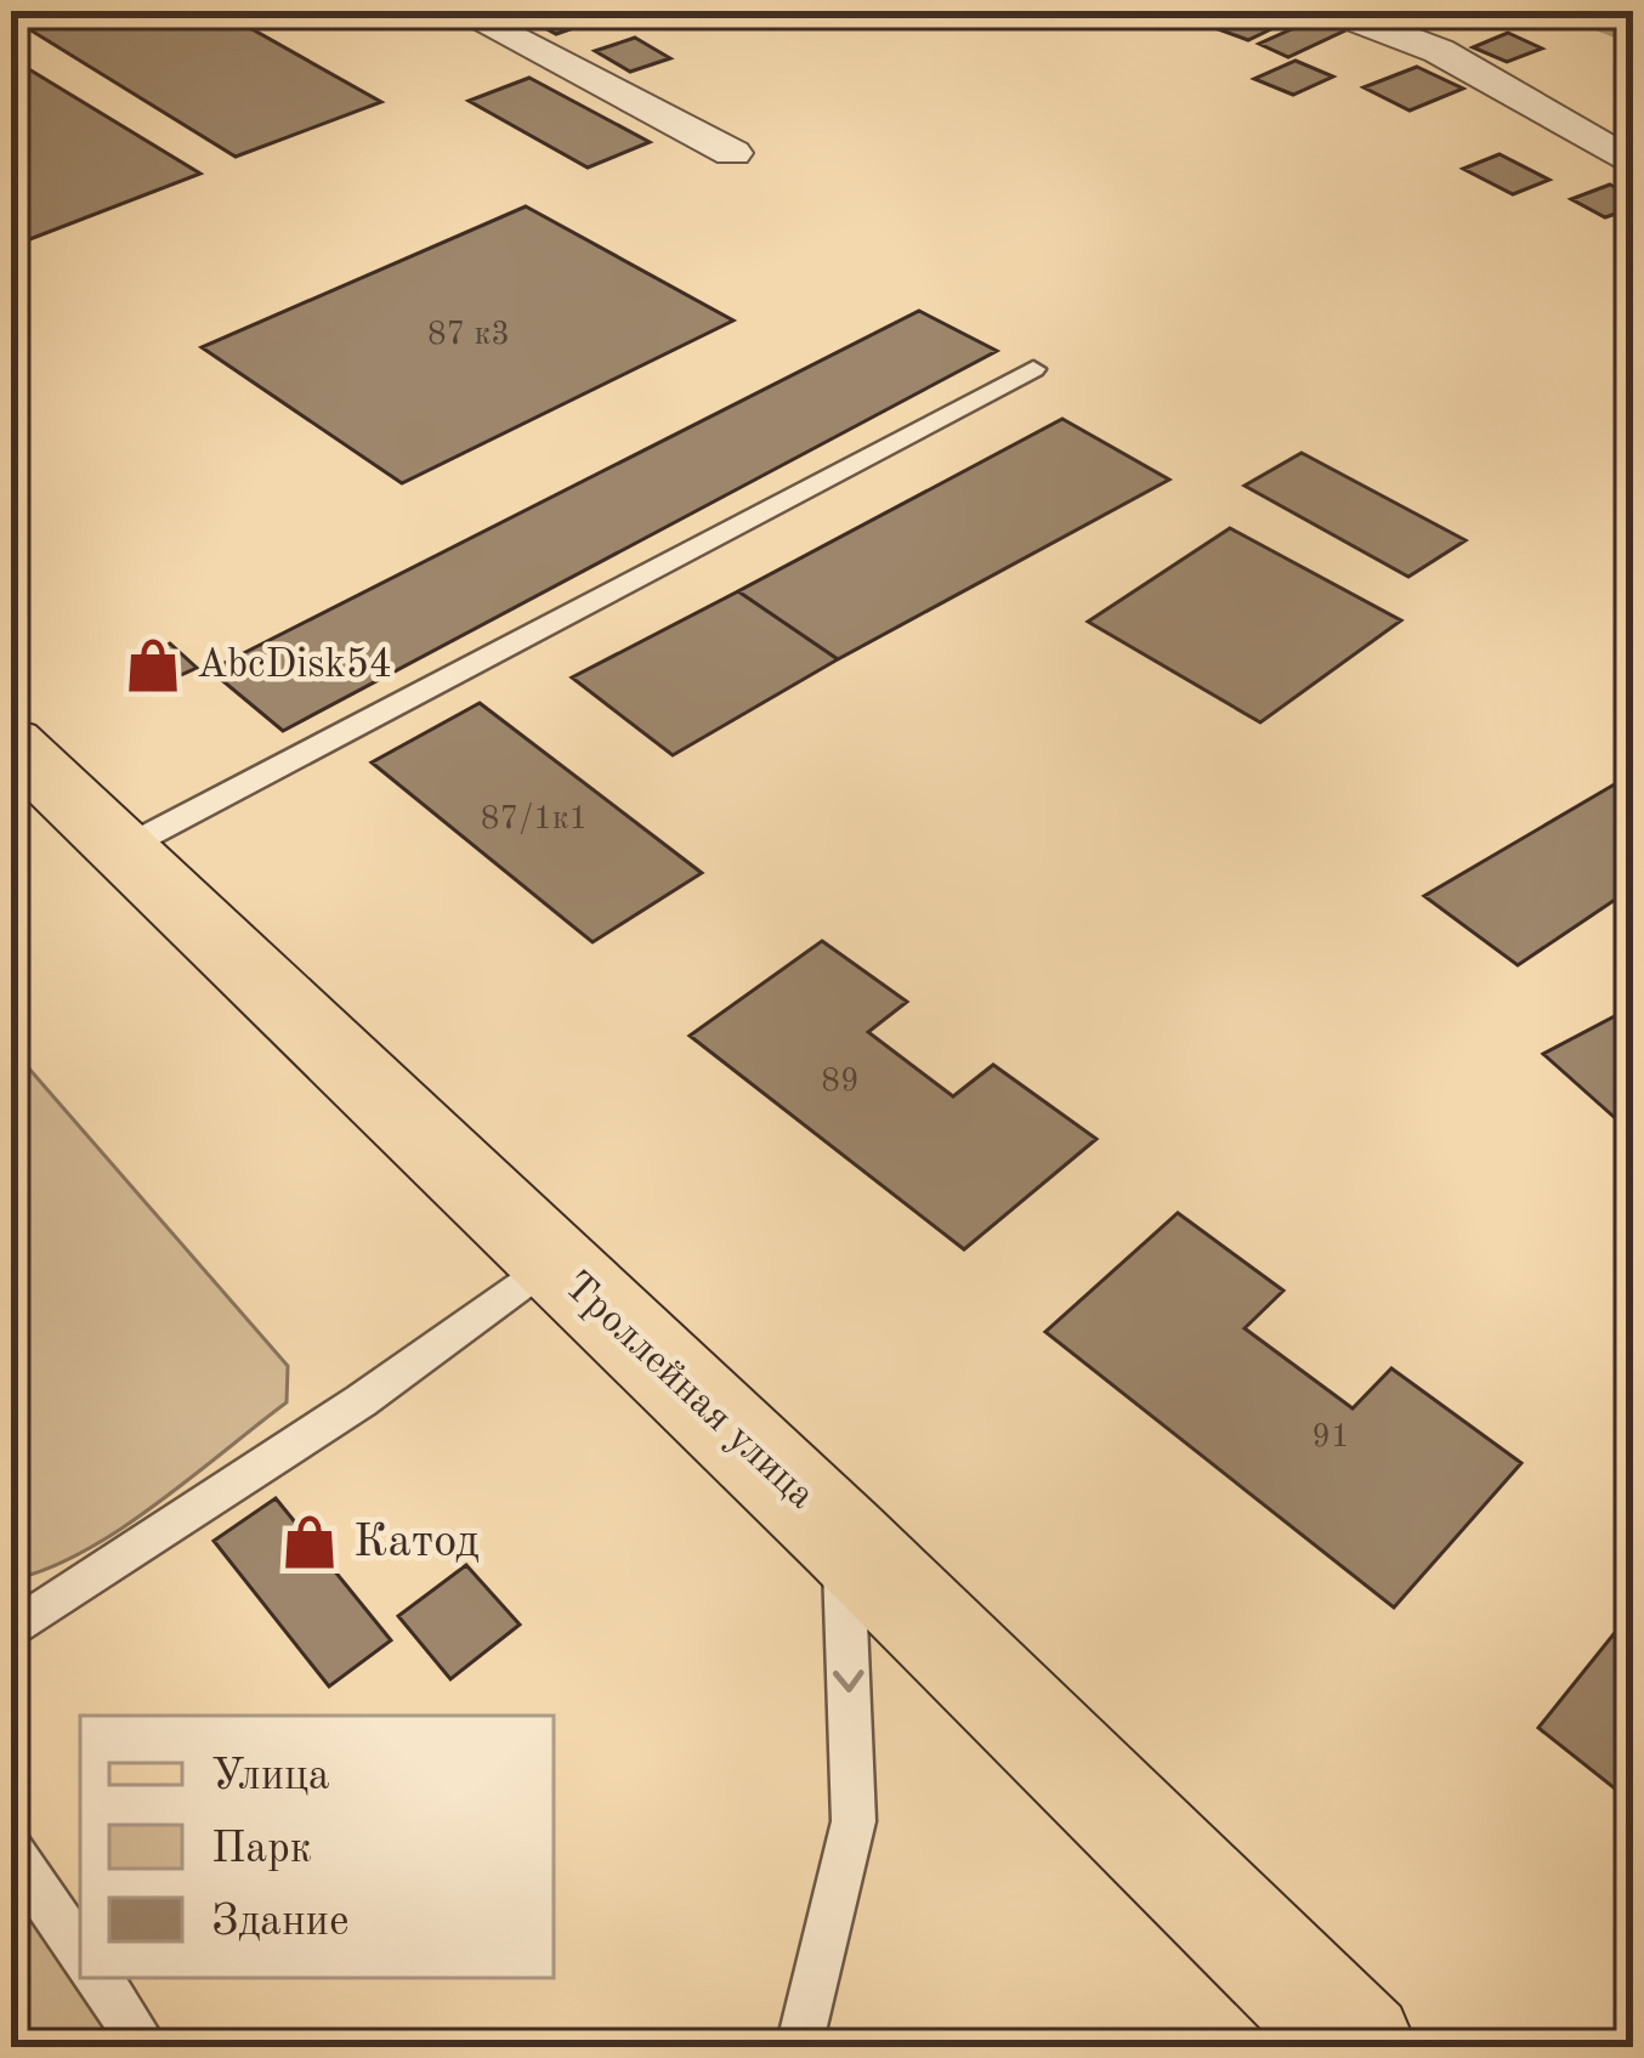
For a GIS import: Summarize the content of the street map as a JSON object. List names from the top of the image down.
{
  "streets": {
    "main road": ["Троллейная улица"]
  },
  "places": {
    "shop": ["AbcDisk54", "Катод"]
  },
  "house_numbers": [
    "87 к3",
    "87/1к1",
    "89",
    "91"
  ],
  "legend": ["Улица", "Парк", "Здание"]
}
